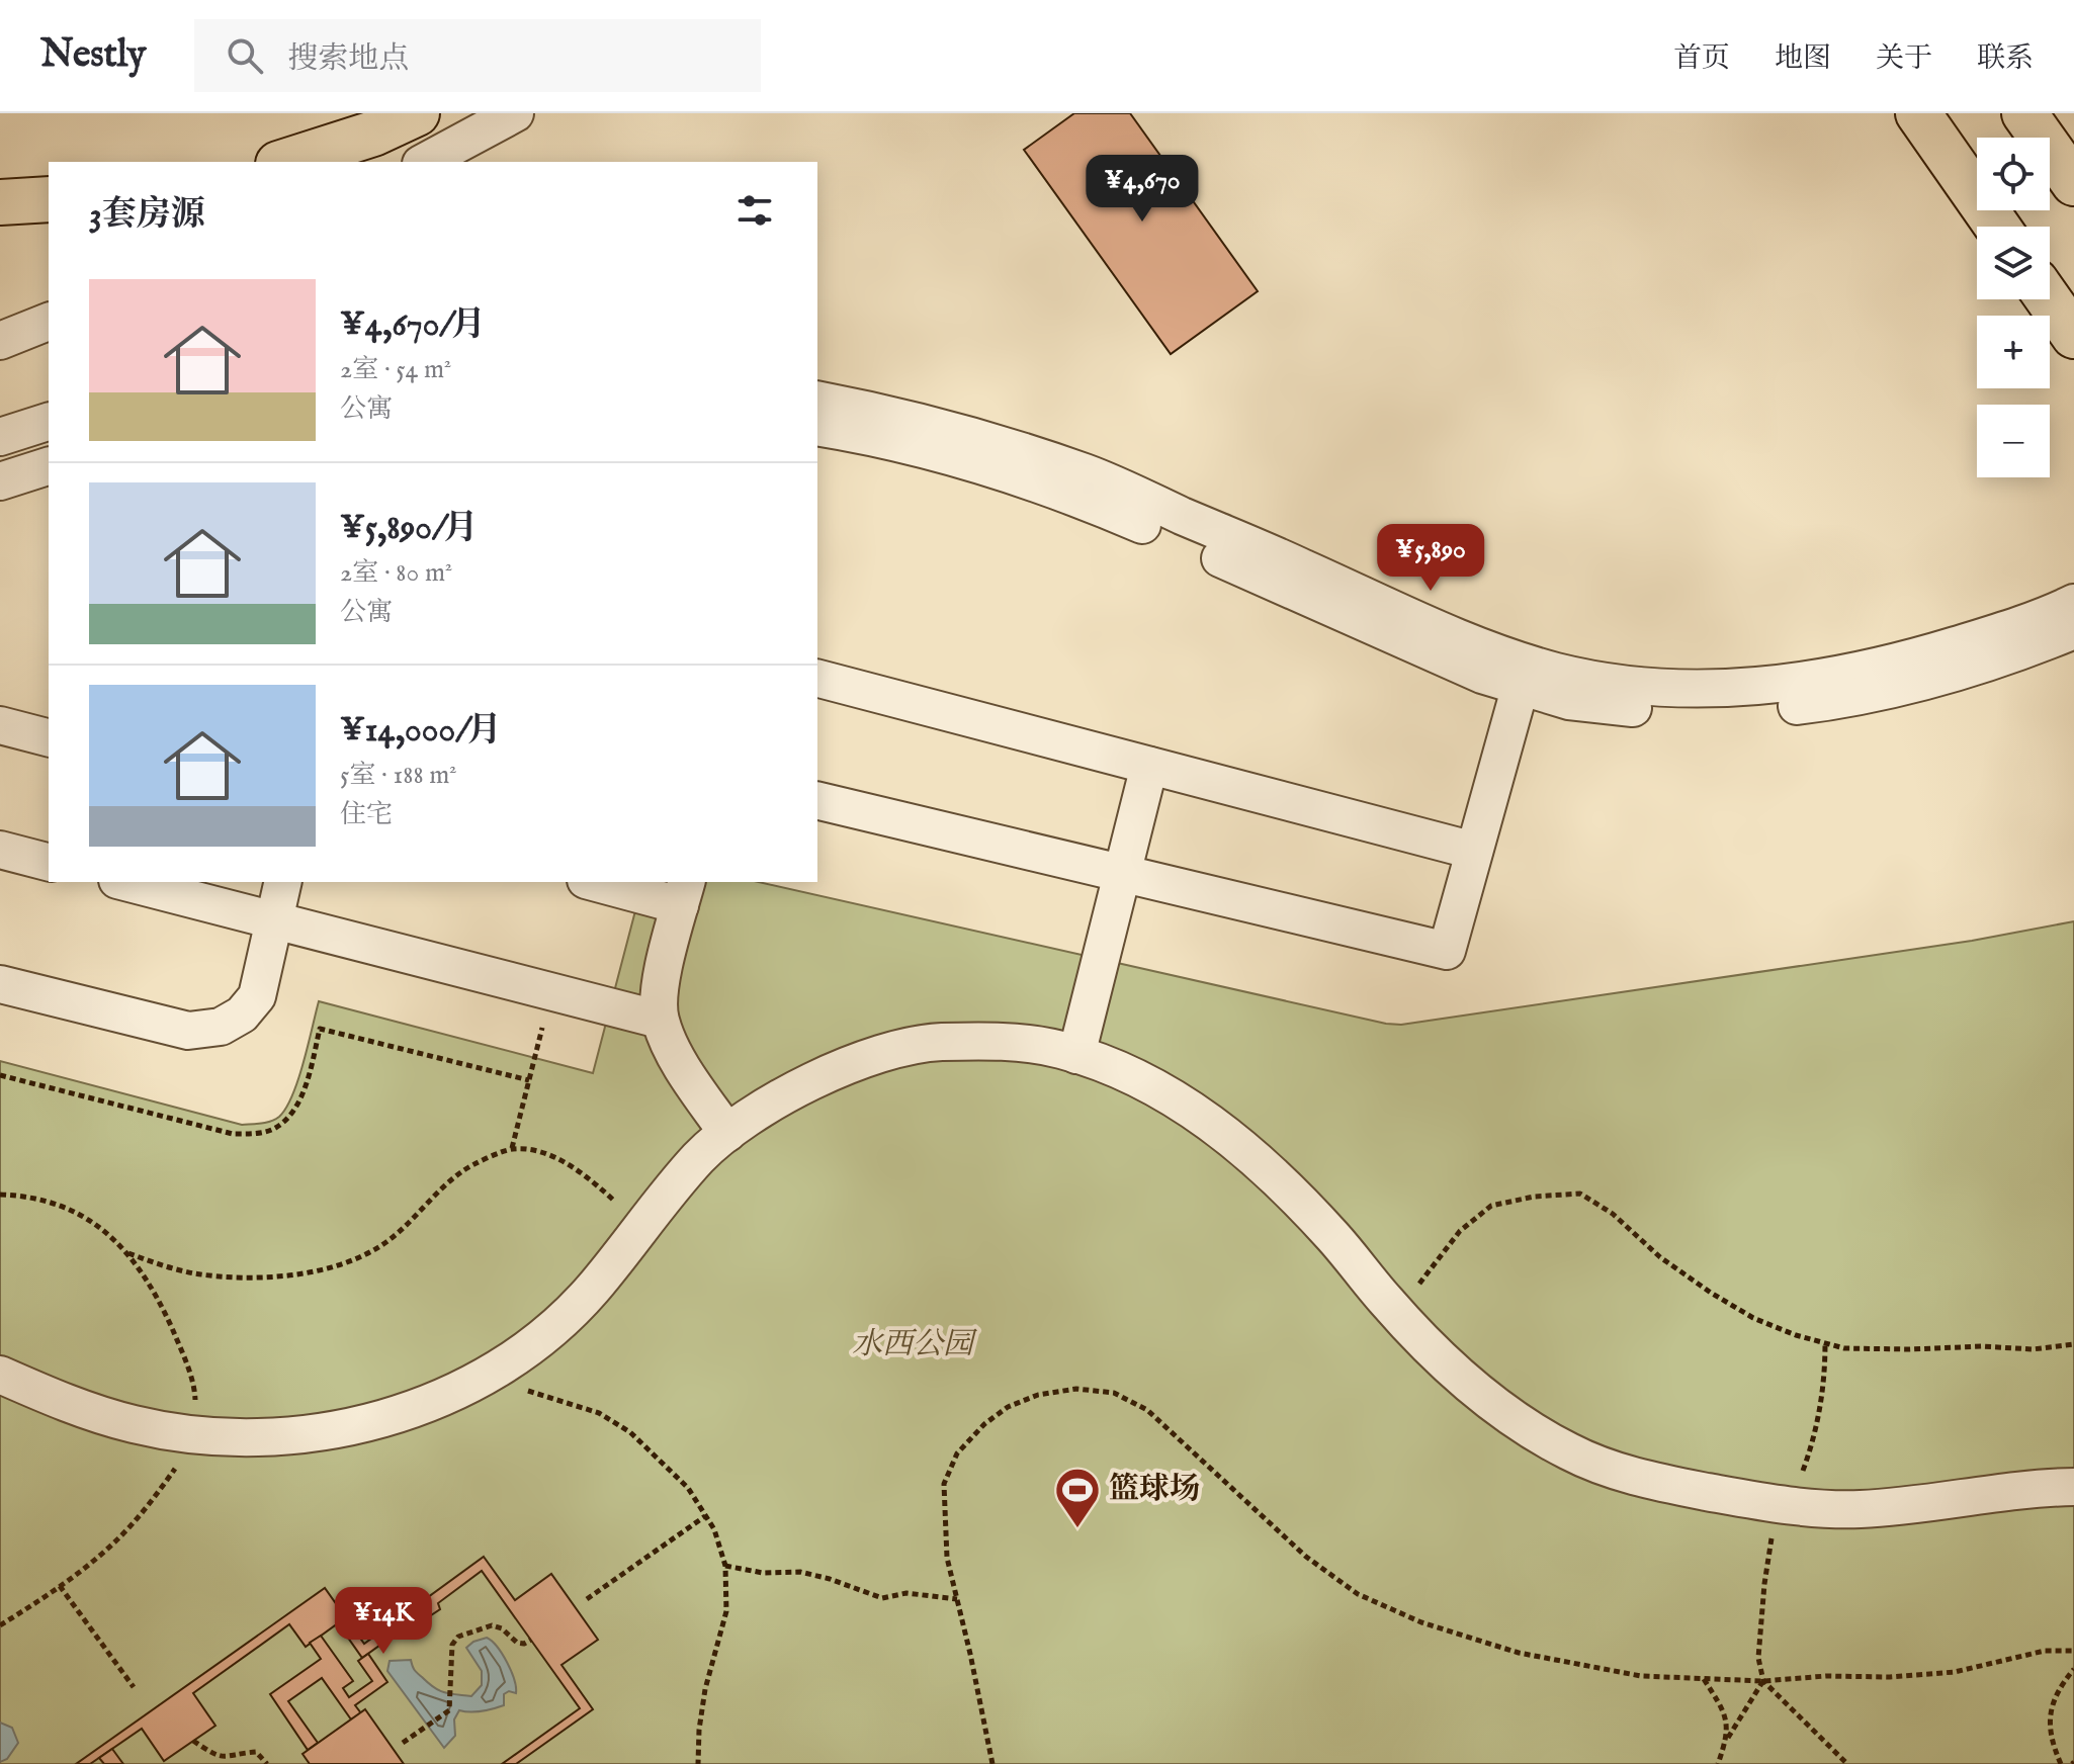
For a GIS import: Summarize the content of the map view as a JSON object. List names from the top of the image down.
{
  "parks": ["水西公园"],
  "places": {
    "sports": ["篮球场"]
  },
  "page": {
    "header": "Nestly",
    "search": "搜索地点",
    "nav": [
      "首页",
      "地图",
      "关于",
      "联系"
    ],
    "map_buttons": ["+", "−"],
    "price": ["¥4,670", "¥5,890", "¥14K"],
    "heading": "3套房源",
    "list": [
      {
        "name": "¥4,670/月",
        "note": "2室 · 54 m² · 公寓"
      },
      {
        "name": "¥5,890/月",
        "note": "2室 · 80 m² · 公寓"
      },
      {
        "name": "¥14,000/月",
        "note": "5室 · 188 m² · 住宅"
      }
    ]
  }
}
